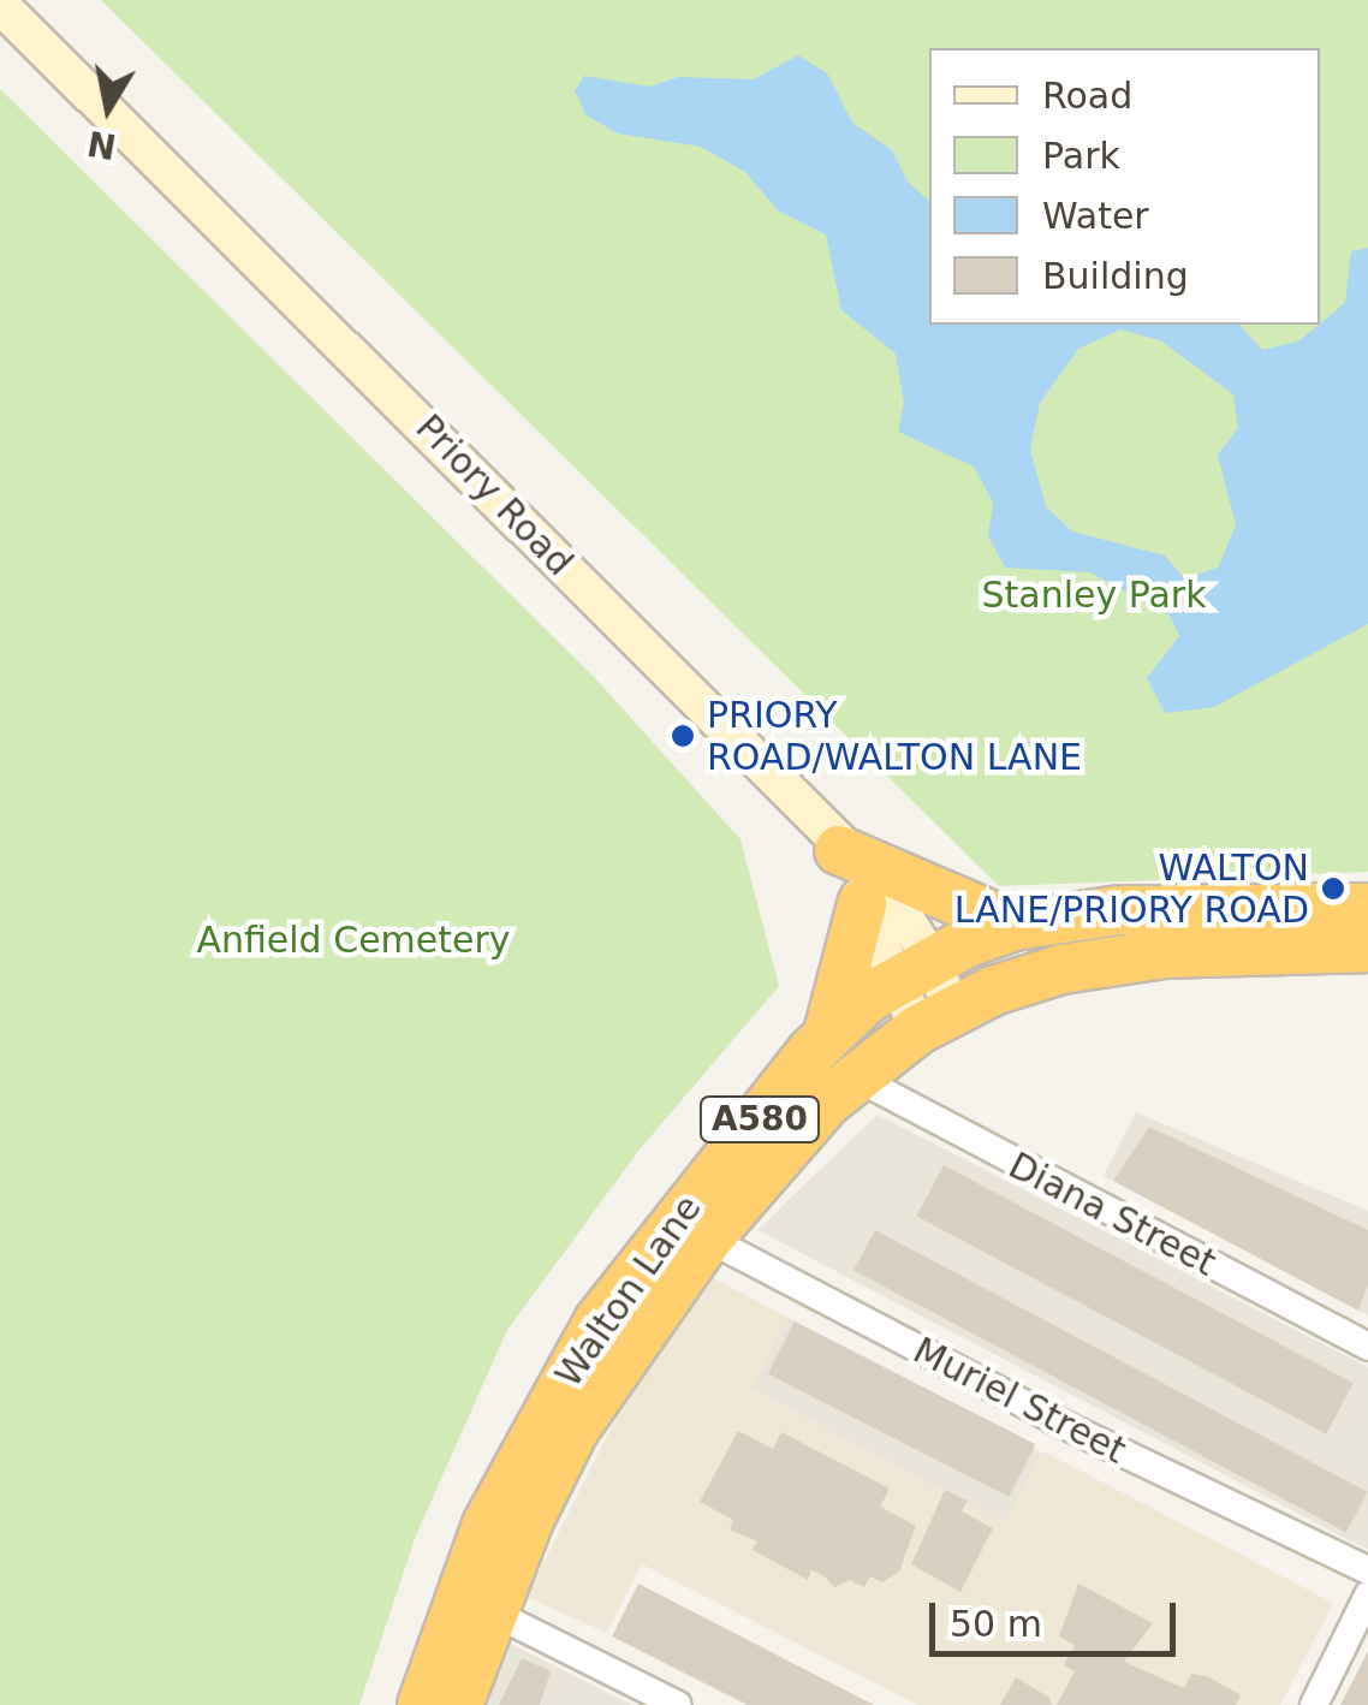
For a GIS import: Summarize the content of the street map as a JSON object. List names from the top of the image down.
{
  "streets": {
    "highway": ["A580", "Walton Lane"],
    "street": ["Priory Road", "Diana Street", "Muriel Street"]
  },
  "crossings": [
    ["Priory Road", "Walton Lane"],
    ["Diana Street", "Walton Lane"],
    ["Walton Lane", "Muriel Street"]
  ],
  "parks": ["Stanley Park", "Anfield Cemetery"],
  "places": ["PRIORY ROAD/WALTON LANE", "WALTON LANE/PRIORY ROAD"],
  "legend": [
    "Road",
    "Park",
    "Water",
    "Building"
  ],
  "scale_bar": "50 m",
  "north": "bottom"
}
